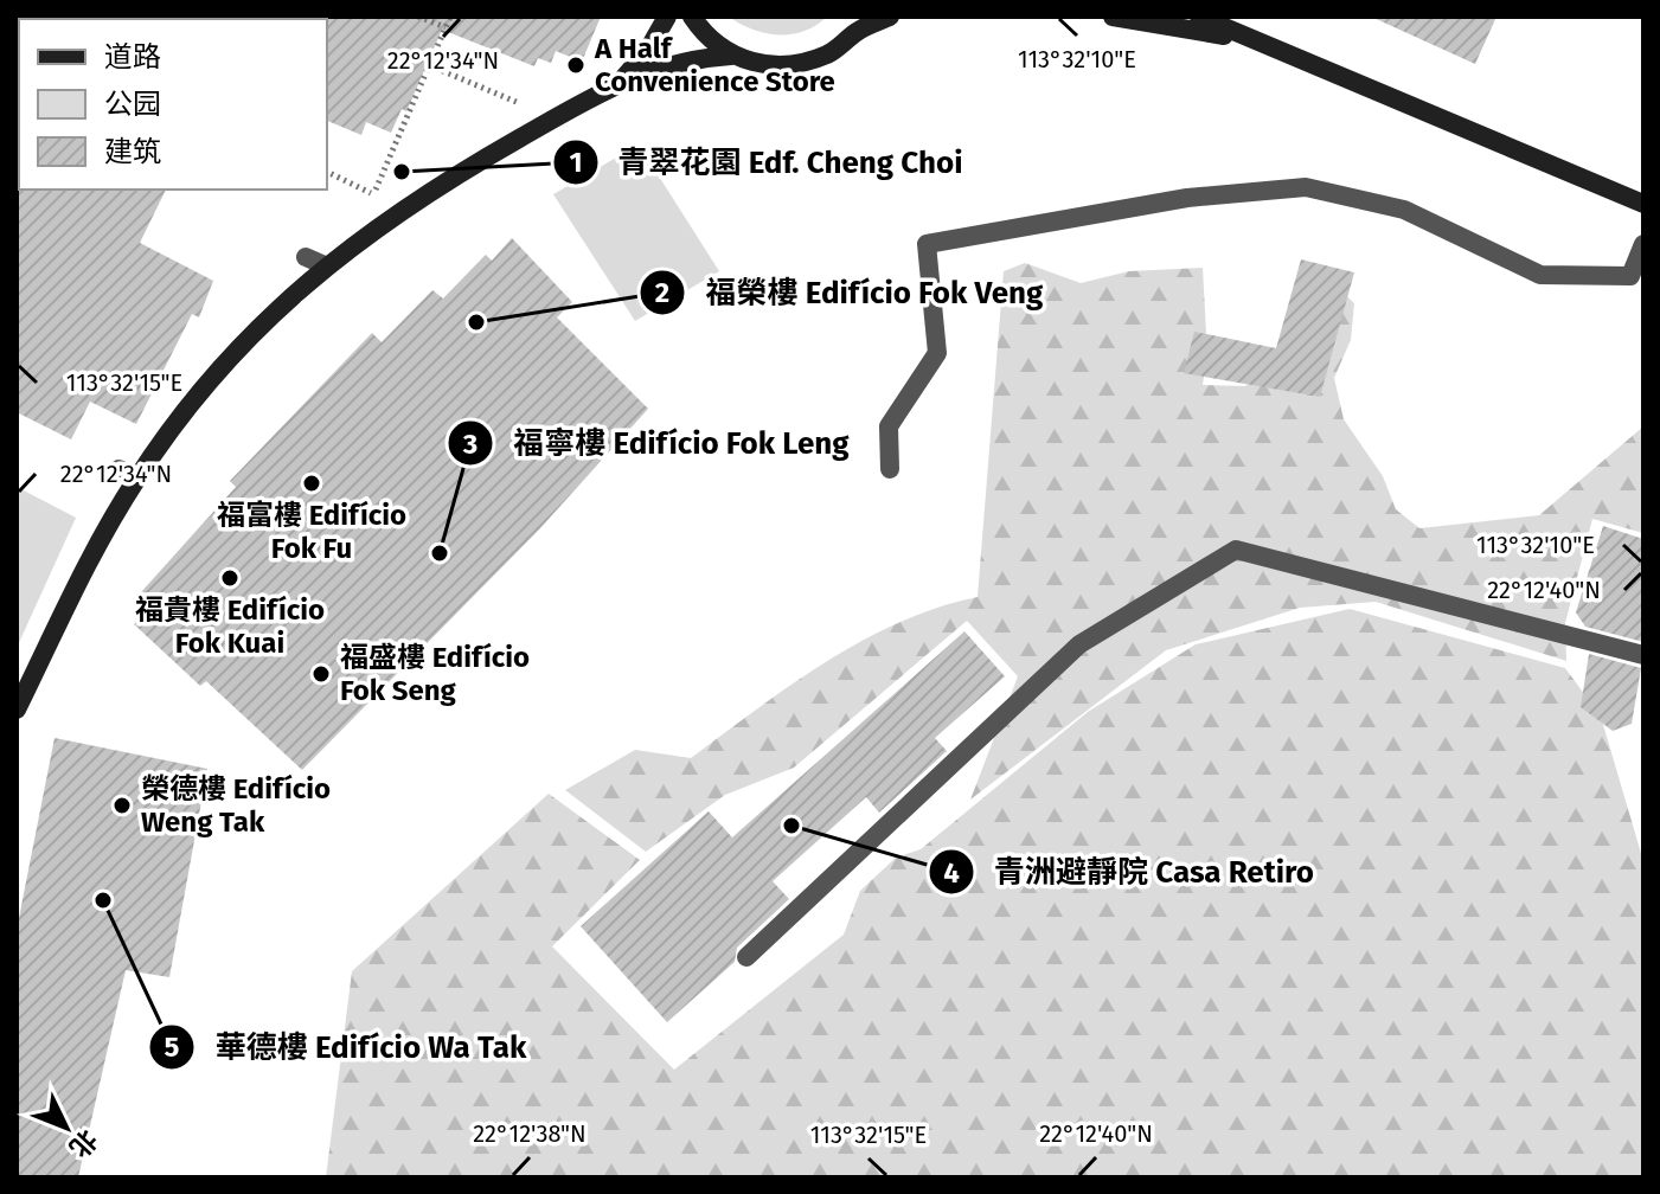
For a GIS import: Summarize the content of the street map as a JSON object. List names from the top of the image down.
{
  "places": [
    "A Half Convenience Store",
    "青翠花園 Edf. Cheng Choi",
    "福榮樓 Edifício Fok Veng",
    "福富樓 Edifício Fok Fu",
    "福寧樓 Edifício Fok Leng",
    "福貴樓 Edifício Fok Kuai",
    "福盛樓 Edifício Fok Seng",
    "榮德樓 Edifício Weng Tak",
    "青洲避靜院 Casa Retiro",
    "華德樓 Edifício Wa Tak"
  ],
  "legend": ["道路", "公园", "建筑"],
  "north": "bottom right",
  "coordinates": [
    "113°32'10\"E",
    "22°12'34\"N",
    "113°32'15\"E",
    "22°12'40\"N",
    "22°12'38\"N"
  ]
}
